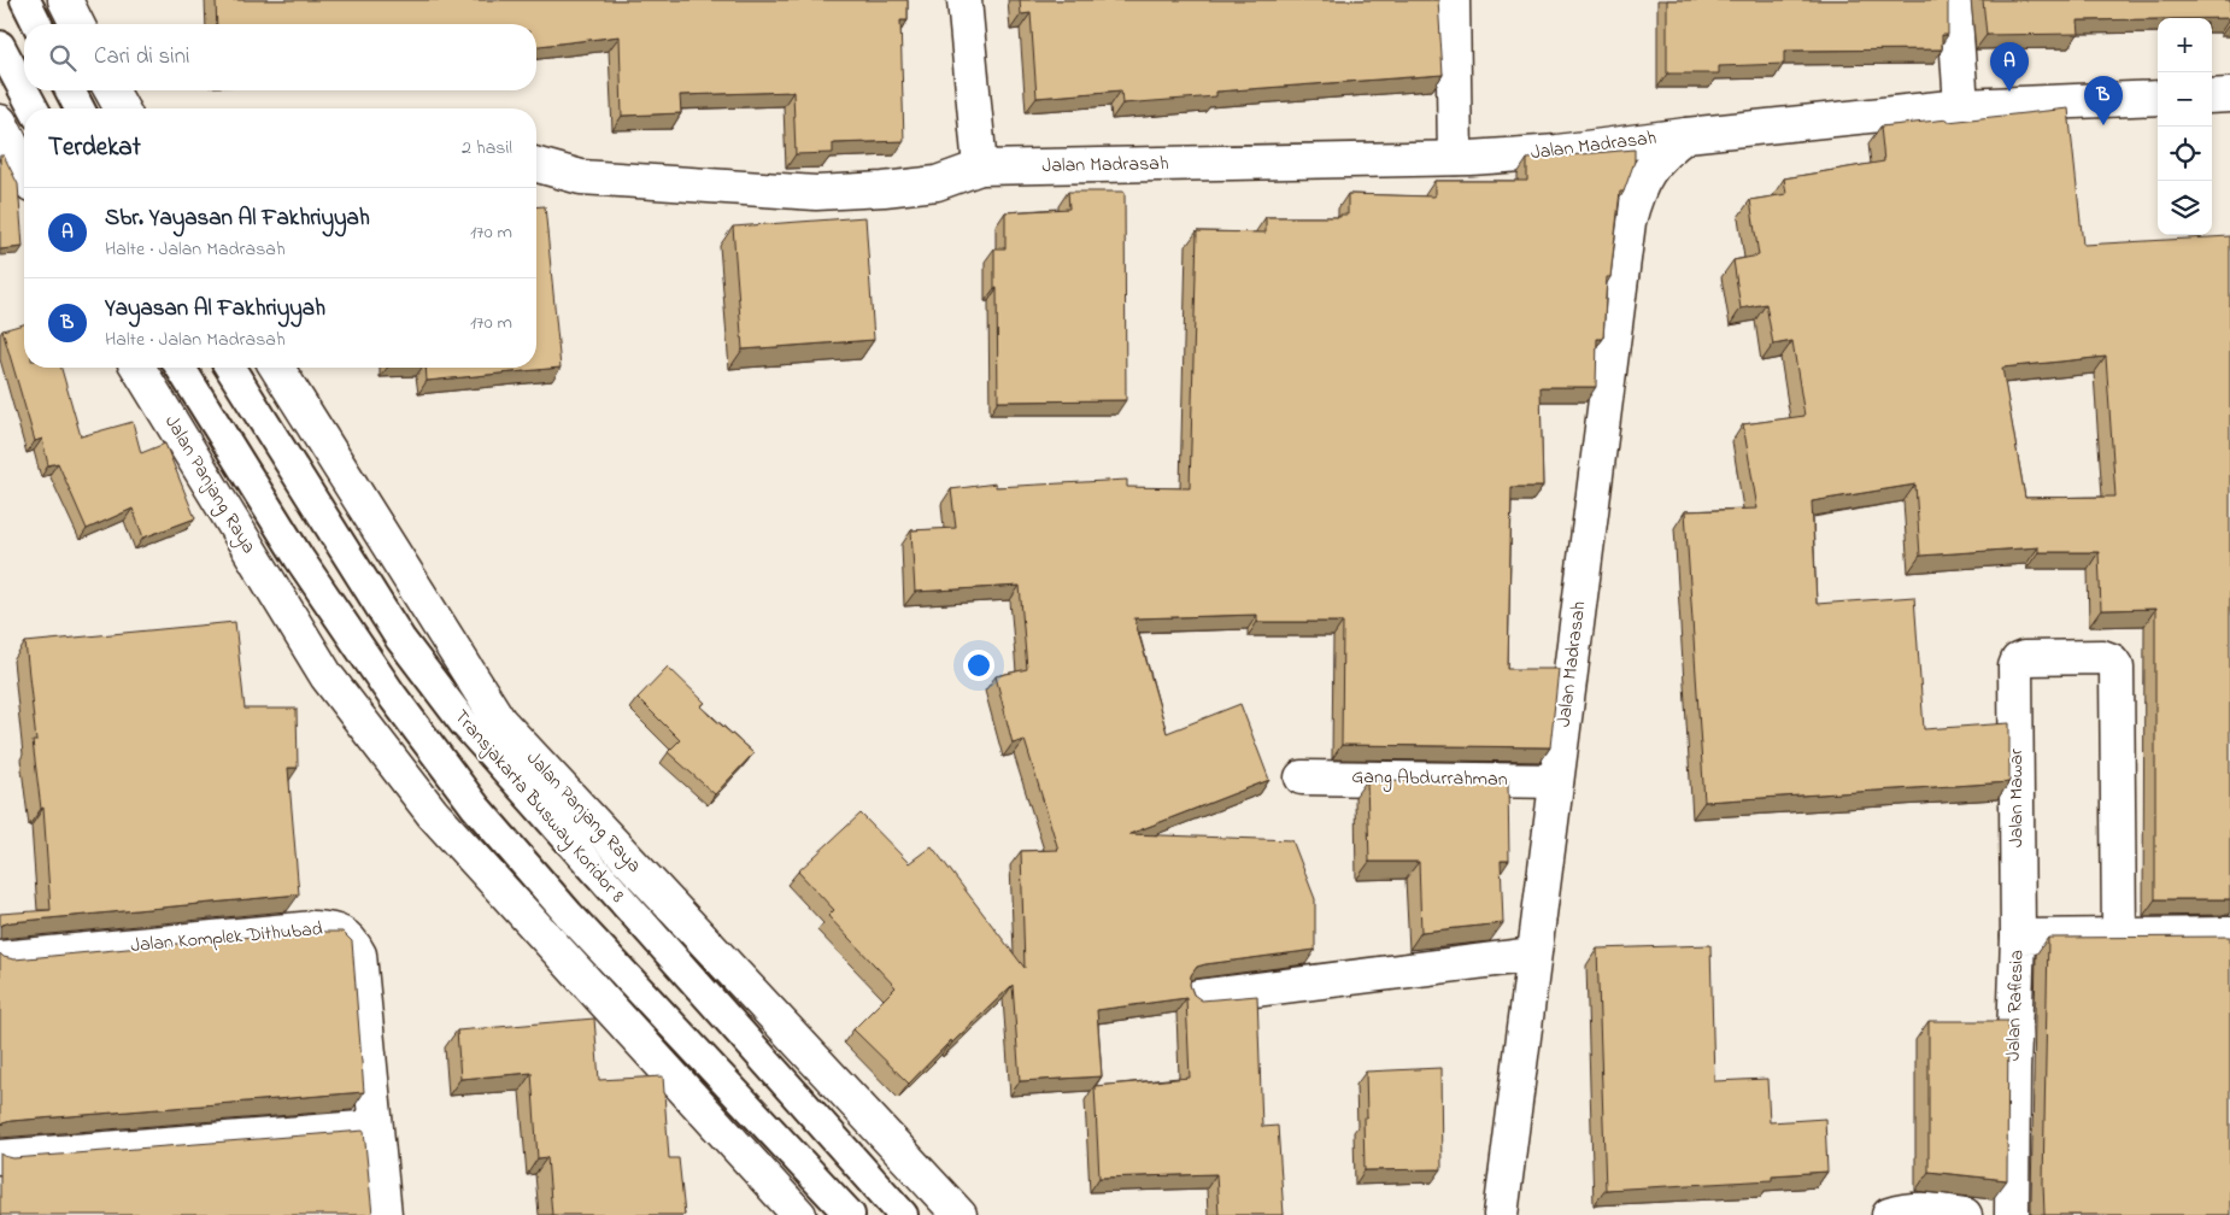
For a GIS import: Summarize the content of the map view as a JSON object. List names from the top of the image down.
{
  "streets": {
    "street": [
      "Jalan Madrasah",
      "Jalan Panjang Raya",
      "Gang Abdurrahman",
      "Jalan Mawar",
      "Jalan Komplek Dithubad",
      "Jalan Raflesia"
    ],
    "lane": ["Transjakarta Busway Koridor 8"]
  },
  "crossings": [
    ["Jalan Madrasah", "Gang Abdurrahman"],
    ["Jalan Mawar", "Jalan Raflesia"]
  ],
  "page": {
    "map_buttons": ["+", "−"],
    "search": "Cari di sini",
    "pins": ["A", "B"],
    "heading": ["Terdekat", "2 hasil"],
    "list": [
      {
        "mark": "A",
        "name": "Sbr. Yayasan Al Fakhriyyah",
        "note": "Halte · Jalan Madrasah",
        "value": "170 m"
      },
      {
        "mark": "B",
        "name": "Yayasan Al Fakhriyyah",
        "note": "Halte · Jalan Madrasah",
        "value": "170 m"
      }
    ]
  }
}
